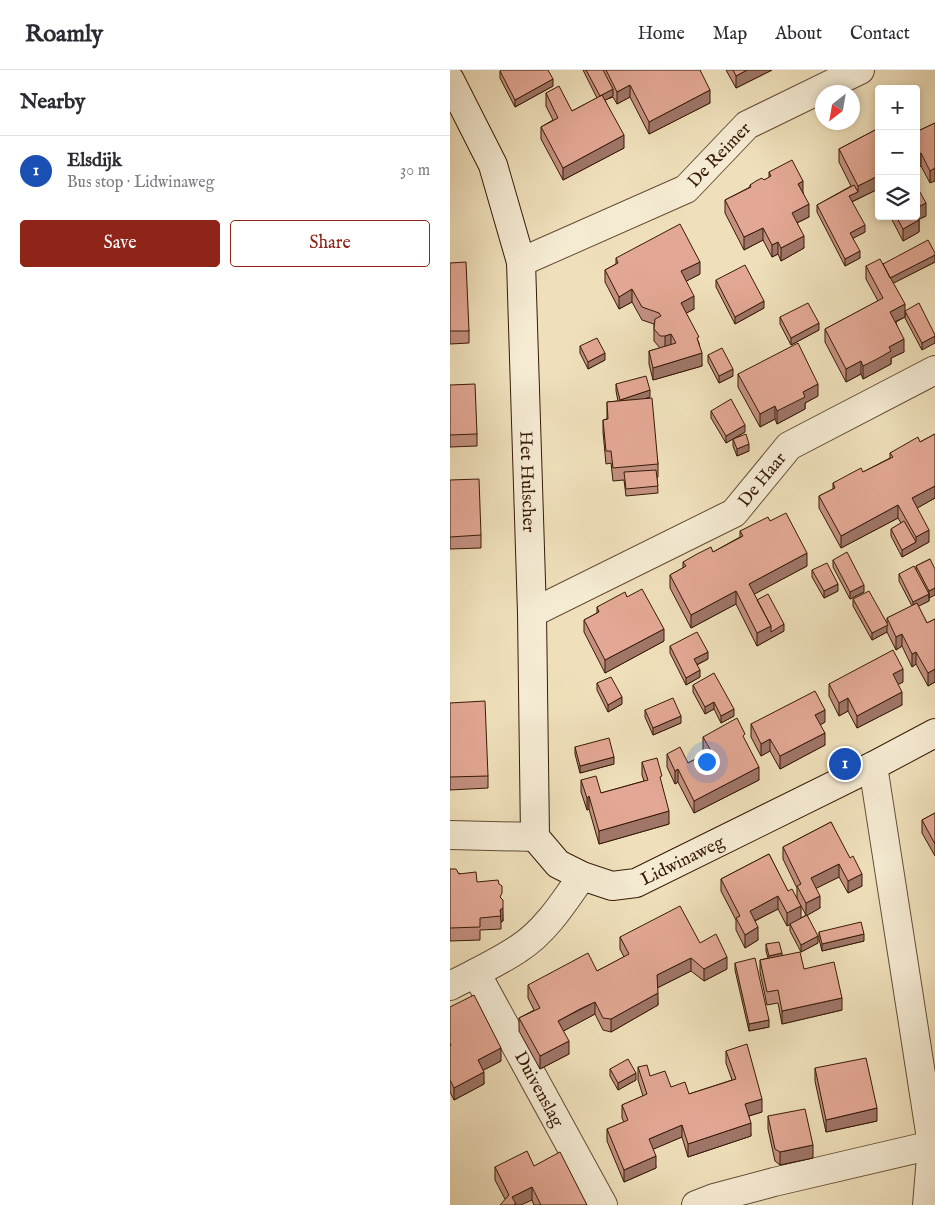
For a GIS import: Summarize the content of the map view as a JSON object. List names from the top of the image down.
{
  "streets": {
    "street": [
      "De Reimer",
      "De Haar",
      "Het Hulscher",
      "Lidwinaweg",
      "Duivenslag"
    ]
  },
  "crossings": [
    ["De Reimer", "Het Hulscher"],
    ["De Haar", "Het Hulscher"]
  ],
  "north": "bottom left",
  "page": {
    "header": "Roamly",
    "nav": [
      "Home",
      "Map",
      "About",
      "Contact"
    ],
    "heading": "Nearby",
    "map_buttons": ["+", "−"],
    "list": [
      {
        "mark": "1",
        "name": "Elsdijk",
        "note": "Bus stop · Lidwinaweg",
        "value": "30 m"
      }
    ],
    "buttons": ["Save", "Share"],
    "pins": "1"
  }
}
